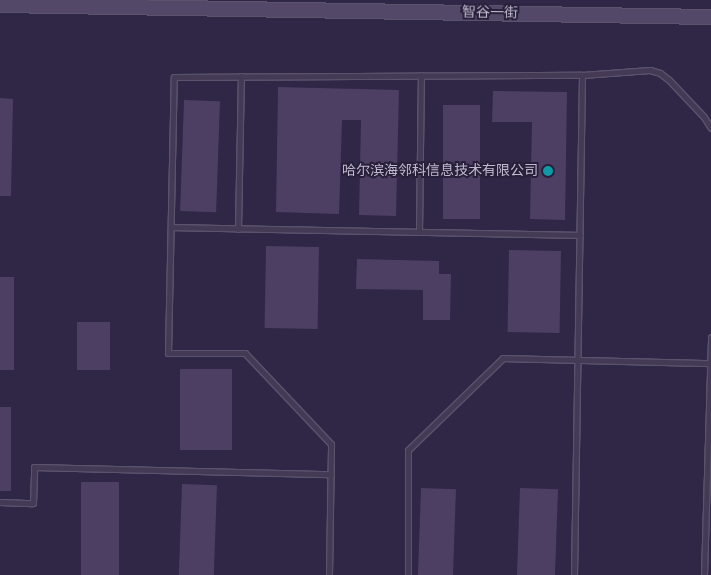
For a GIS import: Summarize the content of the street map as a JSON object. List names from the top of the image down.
{
  "streets": {
    "street": ["智谷一街"]
  },
  "places": ["哈尔滨海邻科信息技术有限公司"]
}
